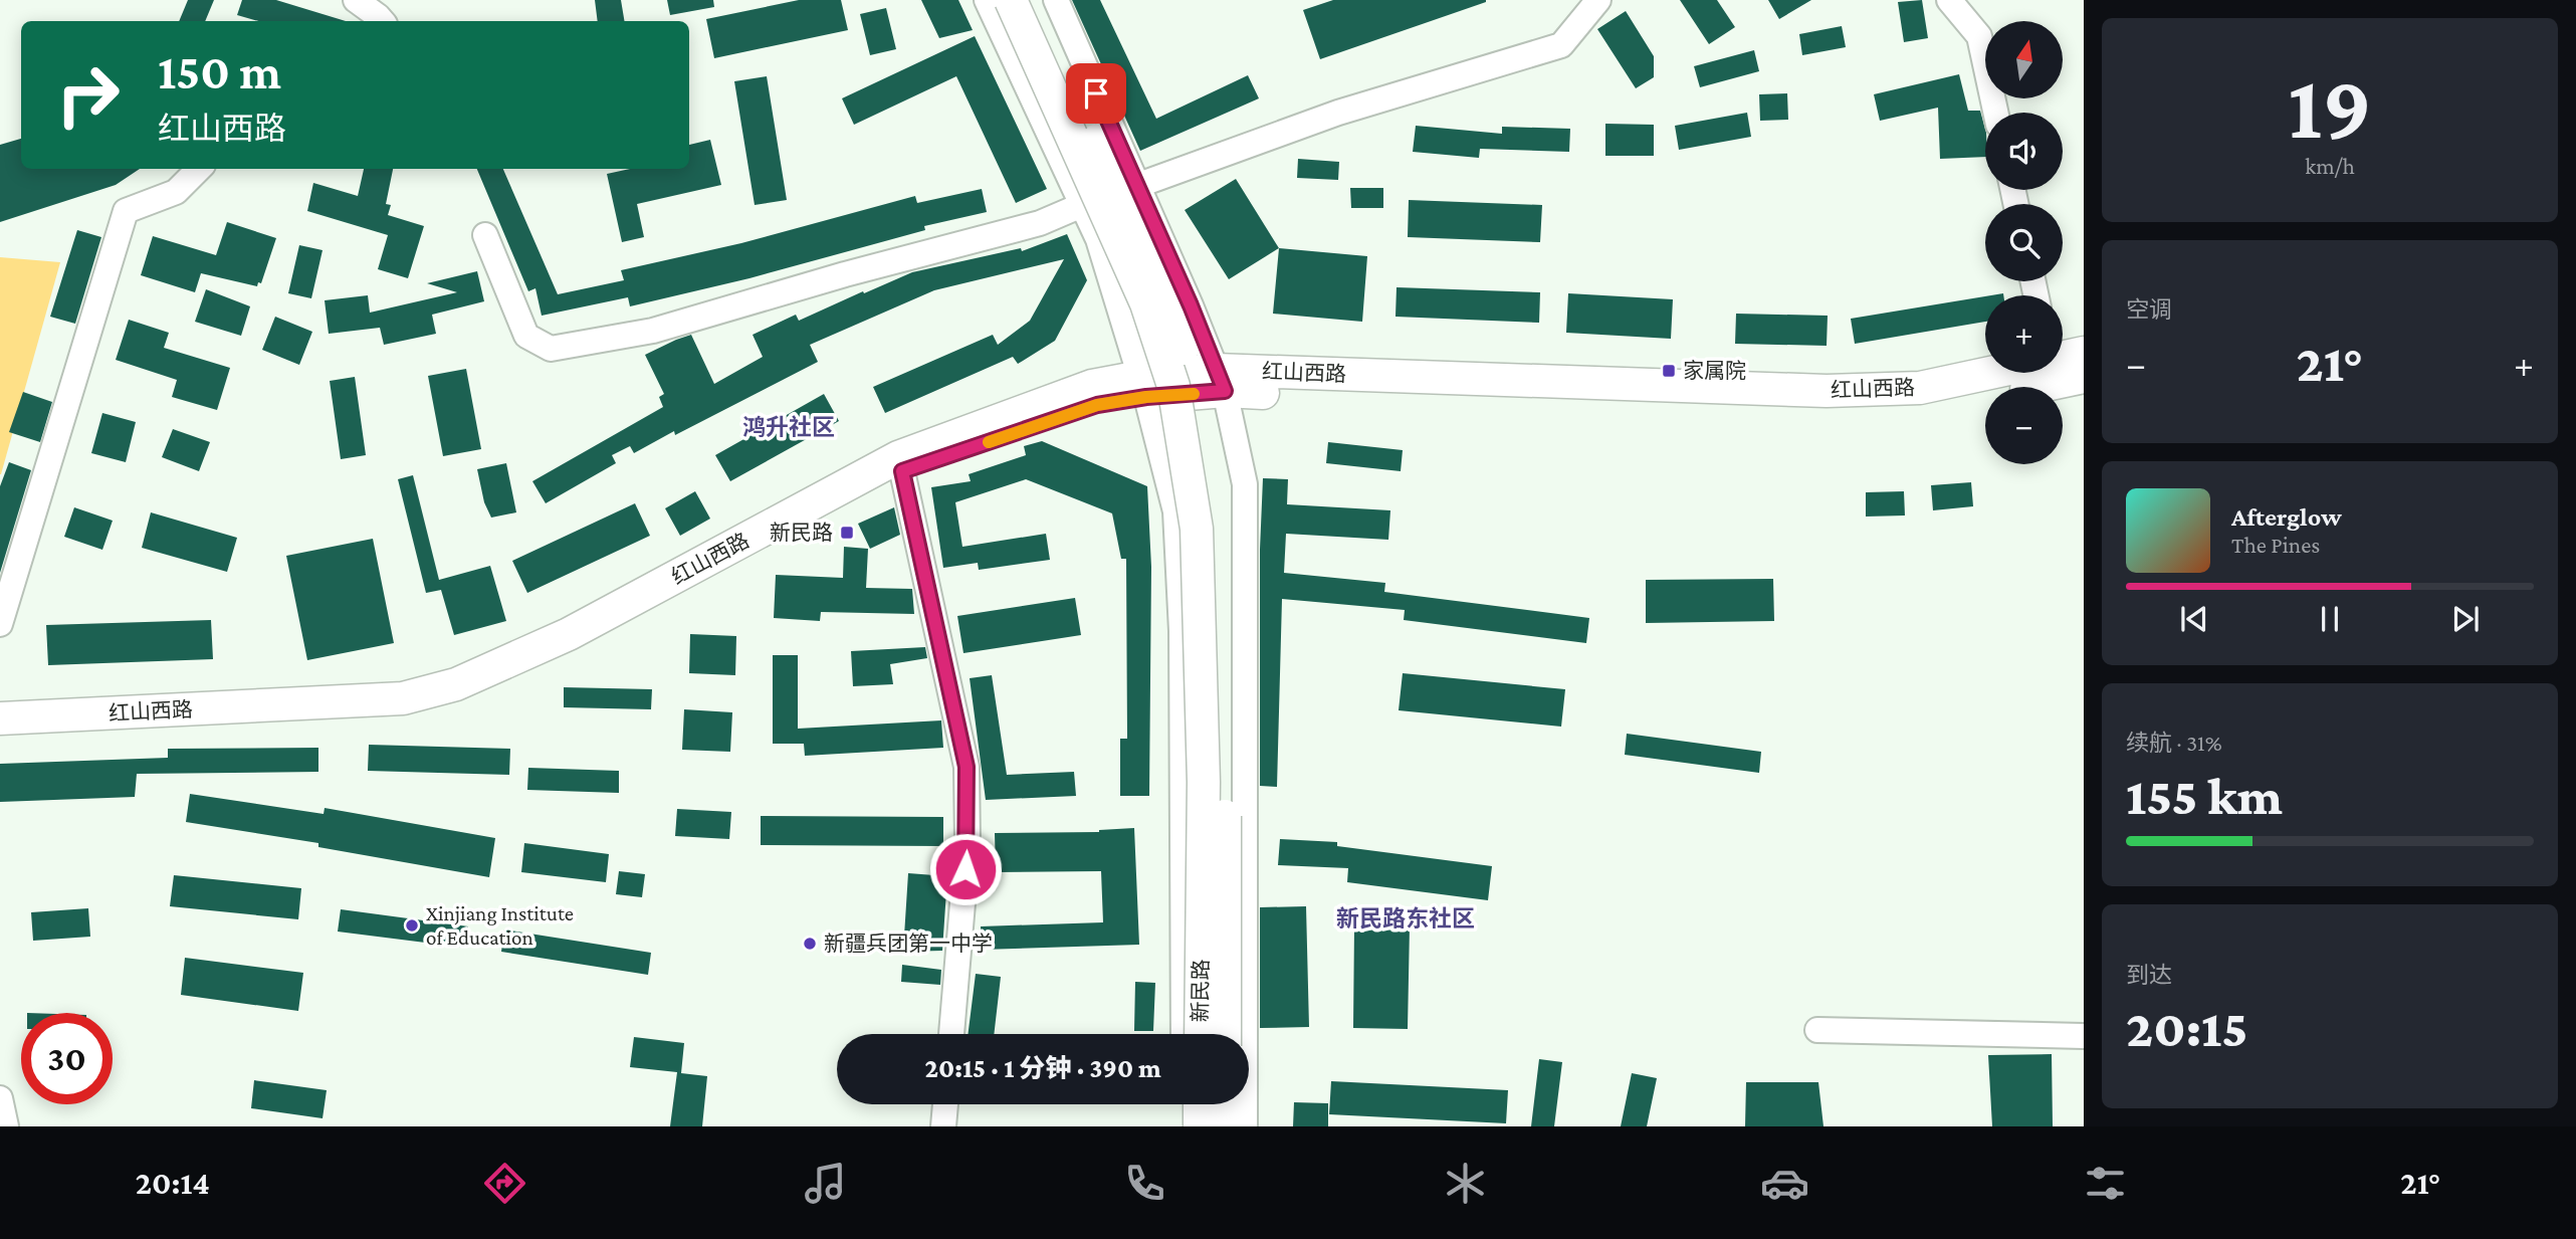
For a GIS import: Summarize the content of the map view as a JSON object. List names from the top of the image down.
{
  "streets": {
    "main road": ["红山西路", "新民路"]
  },
  "districts": ["鸿升社区", "新民路东社区"],
  "places": {
    "transit": ["家属院", "新民路"],
    "other": ["Xinjiang Institute of Education", "新疆兵团第一中学"]
  },
  "north": "top",
  "page": {
    "tile": [
      ["19", "km/h"],
      "空调",
      ["续航 · 31%", "155 km"],
      ["到达", "20:15"]
    ],
    "map_buttons": ["+", "−"],
    "turn": ["150 m", "红山西路"],
    "heat": ["−", "21°", "+"],
    "song": ["Afterglow", "The Pines"],
    "limit": "30",
    "trip": "20:15 · 1 分钟 · 390 m",
    "tabs": ["20:14", "21°"]
  }
}
